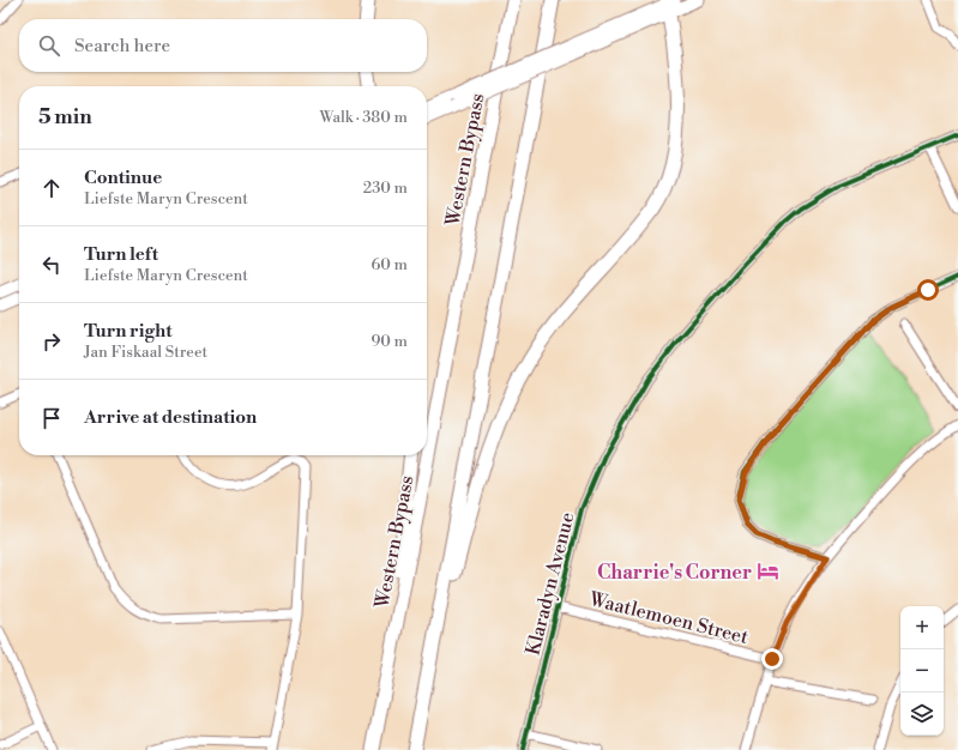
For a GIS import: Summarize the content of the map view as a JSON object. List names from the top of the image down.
{
  "streets": {
    "highway": ["Western Bypass"],
    "street": ["Klaradyn Avenue", "Waatlemoen Street"]
  },
  "crossings": [
    ["Klaradyn Avenue", "Waatlemoen Street"]
  ],
  "places": {
    "hotel": ["Charrie's Corner"]
  },
  "page": {
    "search": "Search here",
    "heading": ["5 min", "Walk · 380 m"],
    "list": [
      ["Continue", "Liefste Maryn Crescent", "230 m"],
      ["Turn left", "Liefste Maryn Crescent", "60 m"],
      ["Turn right", "Jan Fiskaal Street", "90 m"],
      "Arrive at destination"
    ],
    "map_buttons": ["+", "−"]
  }
}
